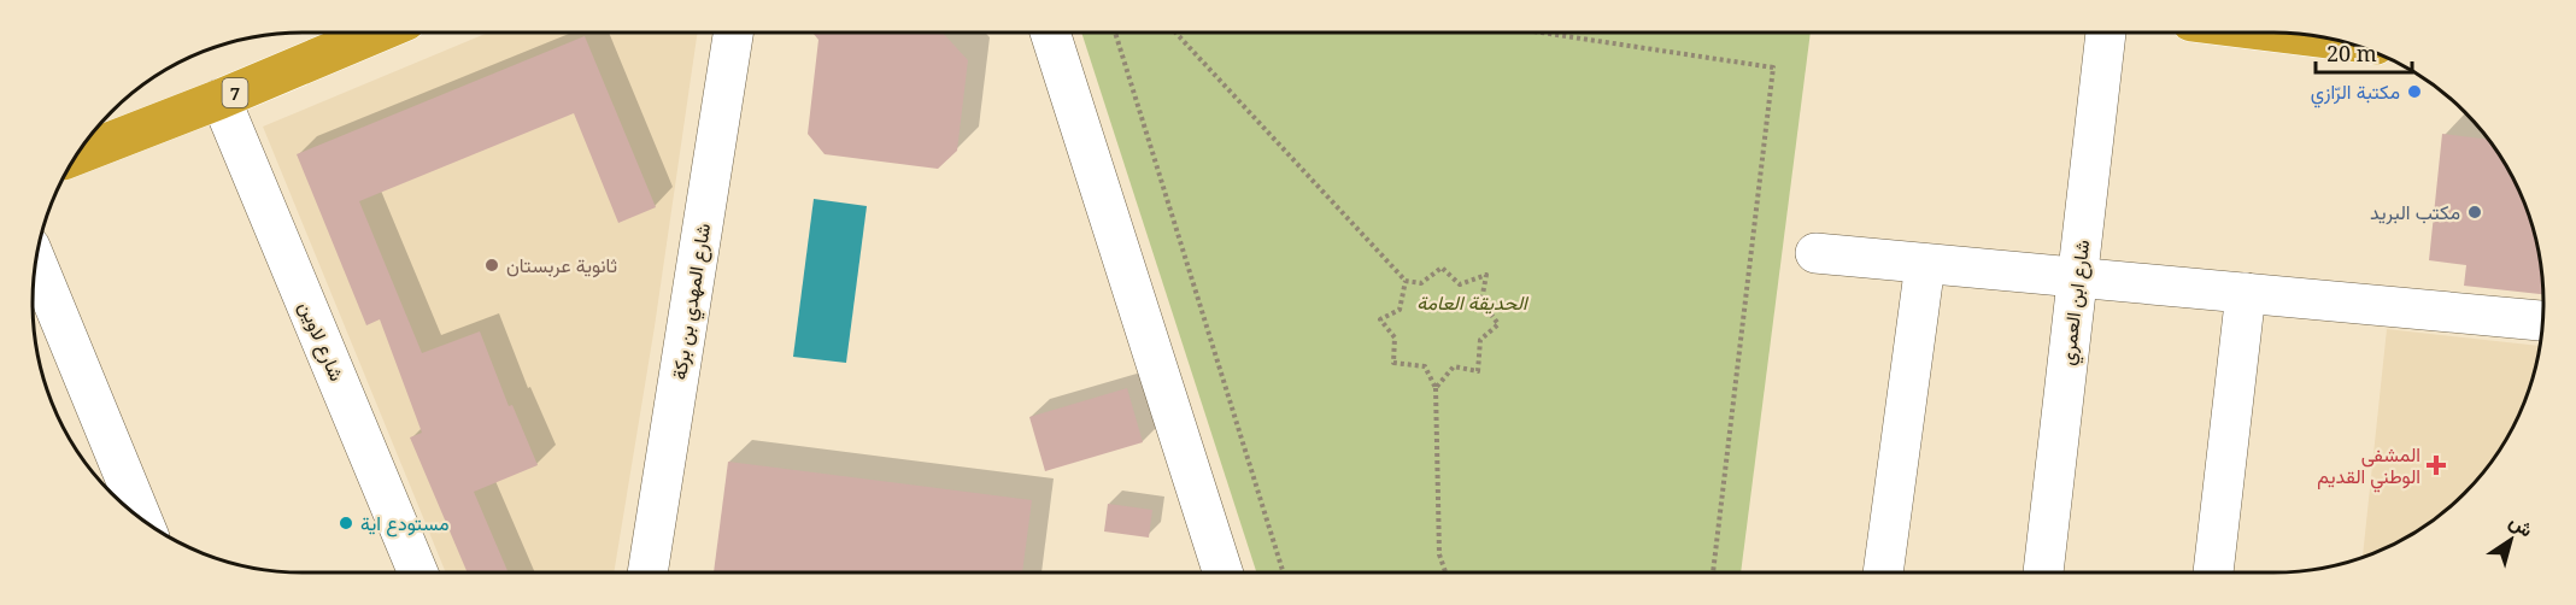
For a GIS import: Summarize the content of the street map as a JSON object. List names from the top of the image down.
{
  "streets": {
    "highway": ["7"],
    "street": ["شارع المهدي بن بركة", "شارع ابن العمري", "شارع لاوين"]
  },
  "crossings": [
    ["7", "شارع لاوين"]
  ],
  "parks": ["الحديقة العامة"],
  "places": {
    "other": [
      "مكتبة الرّازي",
      "مكتب البريد",
      "ثانوية عربستان",
      "مستودع اية"
    ],
    "health": ["المشفى الوطني القديم"]
  },
  "scale_bar": "20 m",
  "north": "top right"
}
